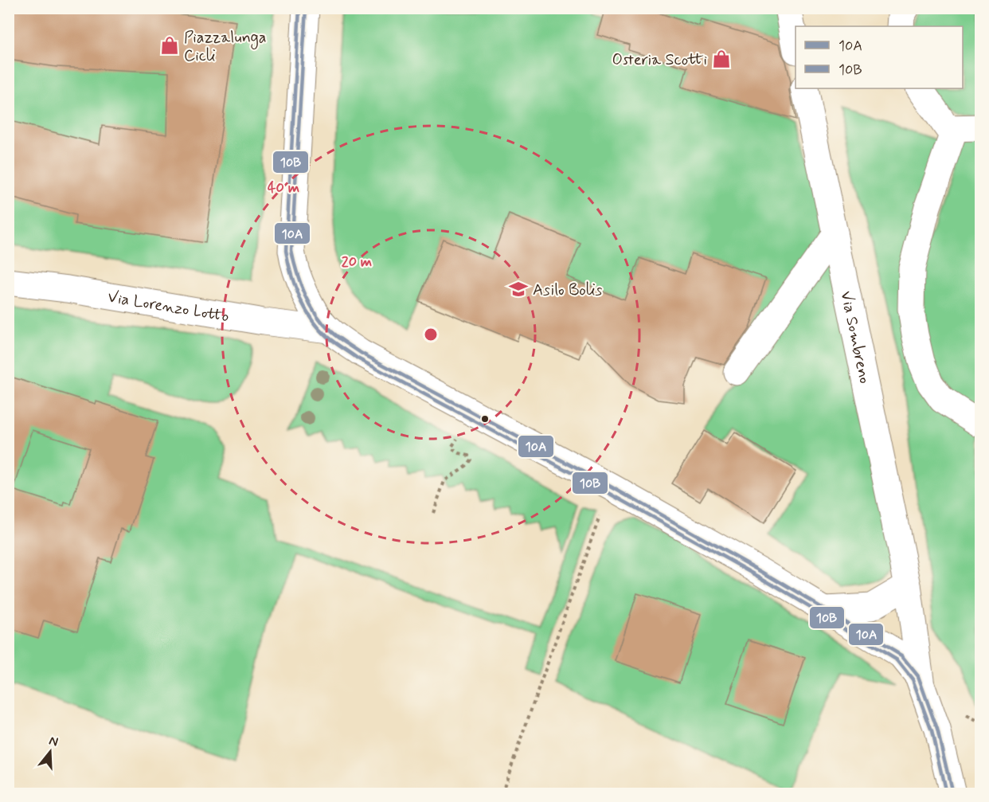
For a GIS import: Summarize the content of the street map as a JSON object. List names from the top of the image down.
{
  "streets": {
    "street": ["Via Lorenzo Lotto", "Via Sombreno"]
  },
  "places": {
    "shop": ["Piazzalunga Cicli", "Osteria Scotti"],
    "school or university": ["Asilo Bolis"]
  },
  "lines": ["transit line 10A", "transit line 10B"],
  "legend": ["10A", "10B"],
  "north": "top",
  "rings": ["40 m", "20 m"]
}
